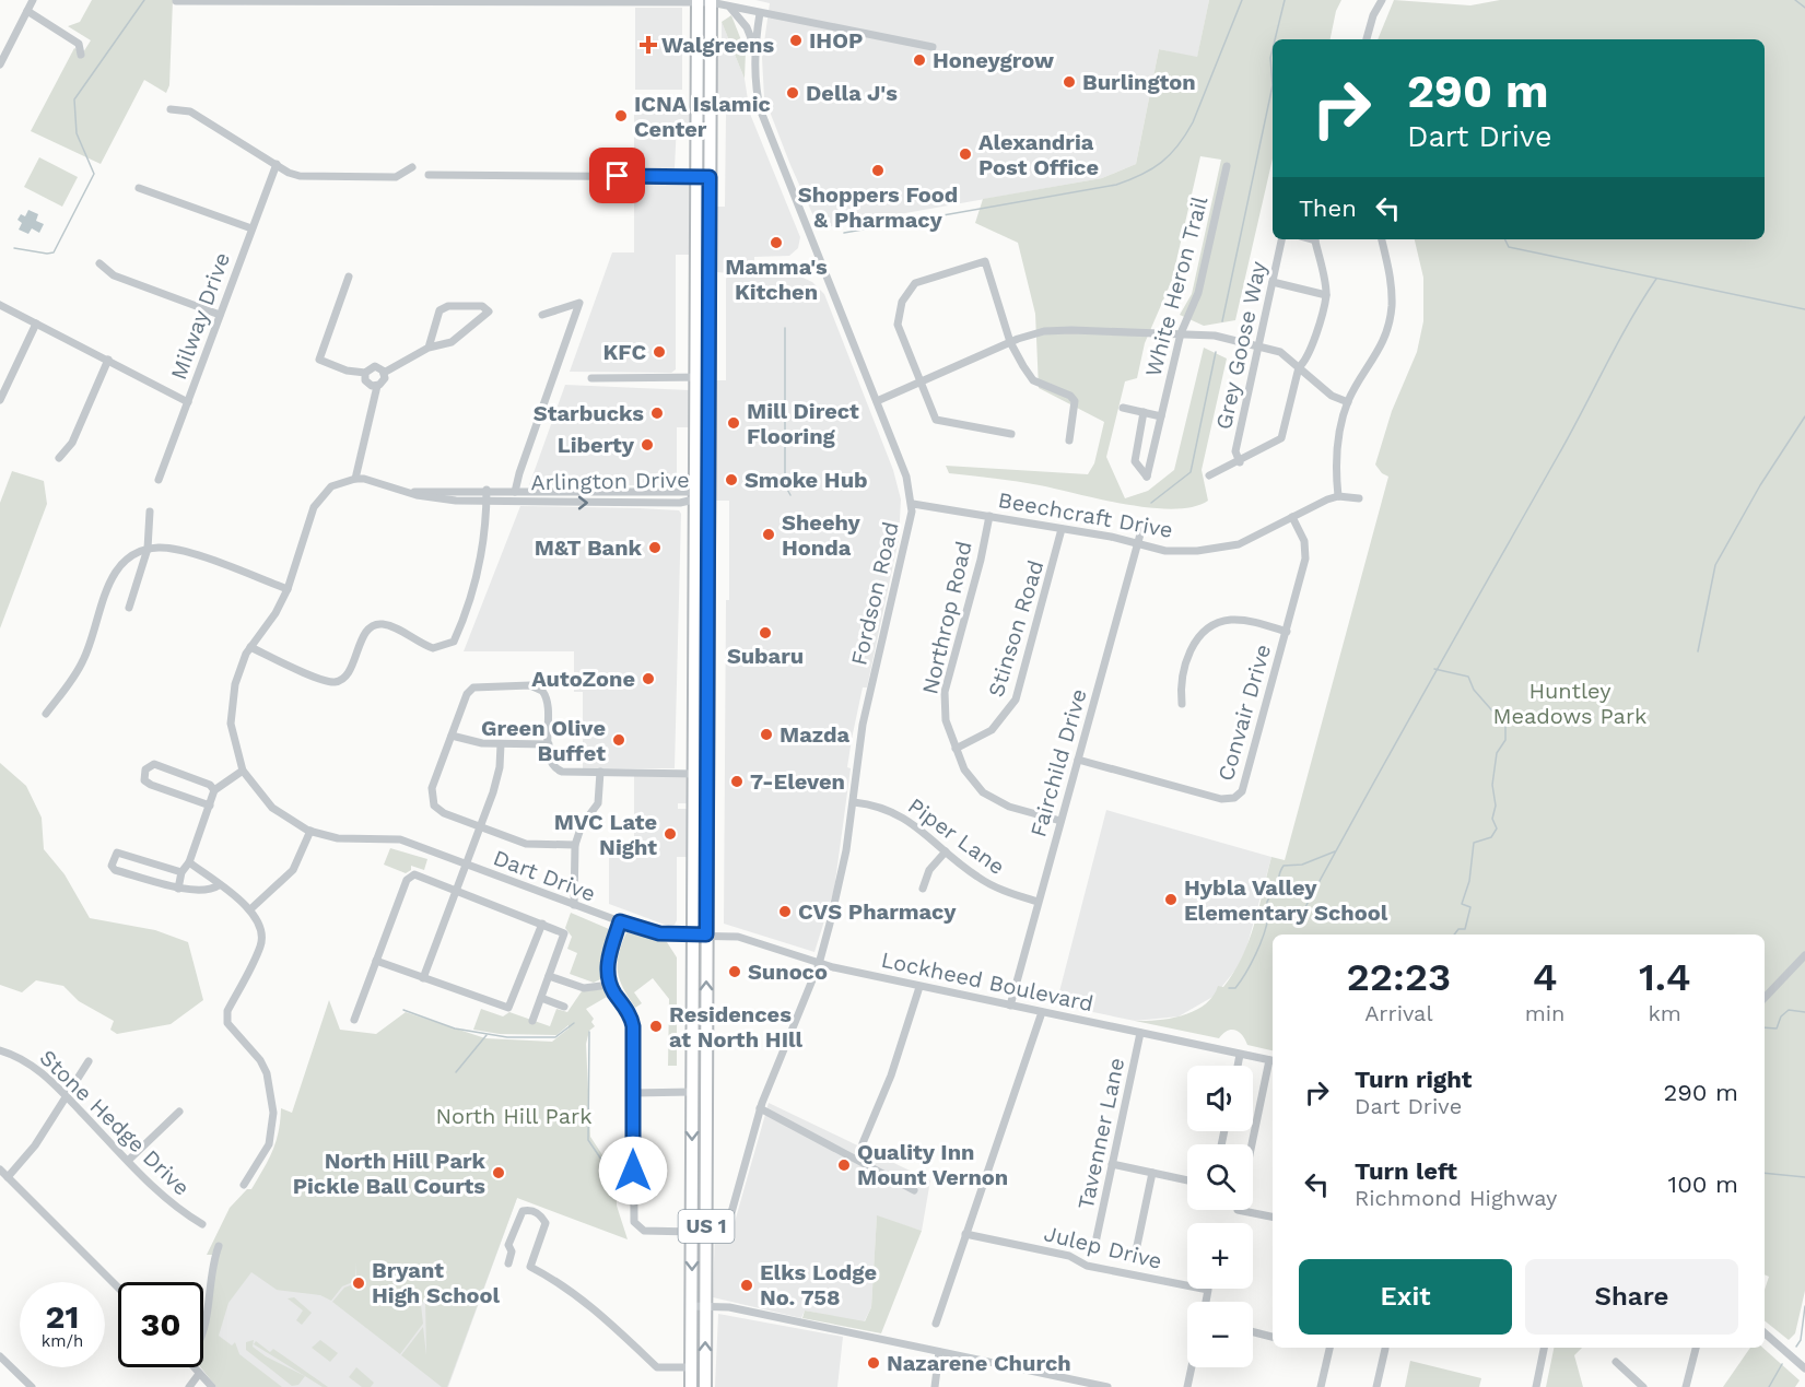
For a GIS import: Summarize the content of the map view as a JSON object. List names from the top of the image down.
{
  "streets": {
    "highway": ["US 1"],
    "street": [
      "White Heron Trail",
      "Milway Drive",
      "Grey Goose Way",
      "Arlington Drive",
      "Beechcraft Drive",
      "Fordson Road",
      "Northrop Road",
      "Stinson Road",
      "Convair Drive",
      "Fairchild Drive",
      "Piper Lane",
      "Dart Drive",
      "Lockheed Boulevard",
      "Stone Hedge Drive",
      "Tavenner Lane",
      "Julep Drive"
    ]
  },
  "crossings": [
    ["Arlington Drive", "US 1"],
    ["Beechcraft Drive", "Fordson Road"],
    ["Beechcraft Drive", "Northrop Road"],
    ["Beechcraft Drive", "Stinson Road"],
    ["Beechcraft Drive", "Convair Drive"],
    ["Beechcraft Drive", "Fairchild Drive"],
    ["Fordson Road", "Piper Lane"],
    ["Fordson Road", "Lockheed Boulevard"],
    ["Fordson Road", "US 1"],
    ["Northrop Road", "Stinson Road"],
    ["Northrop Road", "Fairchild Drive"],
    ["Convair Drive", "Fairchild Drive"],
    ["Fairchild Drive", "Piper Lane"],
    ["Fairchild Drive", "Lockheed Boulevard"],
    ["Dart Drive", "Lockheed Boulevard"],
    ["Dart Drive", "US 1"],
    ["Lockheed Boulevard", "Tavenner Lane"],
    ["Lockheed Boulevard", "US 1"]
  ],
  "parks": ["Huntley Meadows Park", "North Hill Park"],
  "places": {
    "other": [
      "IHOP",
      "Honeygrow",
      "Burlington",
      "Della J's",
      "ICNA Islamic Center",
      "Alexandria Post Office",
      "Shoppers Food & Pharmacy",
      "Mamma's Kitchen",
      "KFC",
      "Starbucks",
      "Mill Direct Flooring",
      "Liberty",
      "Smoke Hub",
      "Sheehy Honda",
      "M&T Bank",
      "Subaru",
      "AutoZone",
      "Mazda",
      "Green Olive Buffet",
      "7-Eleven",
      "MVC Late Night",
      "Hybla Valley Elementary School",
      "CVS Pharmacy",
      "Sunoco",
      "Residences at North HIll",
      "Quality Inn Mount Vernon",
      "North Hill Park Pickle Ball Courts",
      "Bryant High School",
      "Elks Lodge No. 758",
      "Nazarene Church"
    ],
    "health": ["Walgreens"]
  },
  "page": {
    "turn": ["290 m", "Dart Drive"],
    "then": "Then",
    "eta": [
      "22:23",
      "Arrival",
      "4",
      "min",
      "1.4",
      "km"
    ],
    "list": [
      {
        "name": "Turn right",
        "note": "Dart Drive",
        "value": "290 m"
      },
      {
        "name": "Turn left",
        "note": "Richmond Highway",
        "value": "100 m"
      }
    ],
    "map_buttons": ["+", "−"],
    "buttons": ["Exit", "Share"],
    "speed": "21 km/h",
    "limit": "30"
  }
}
